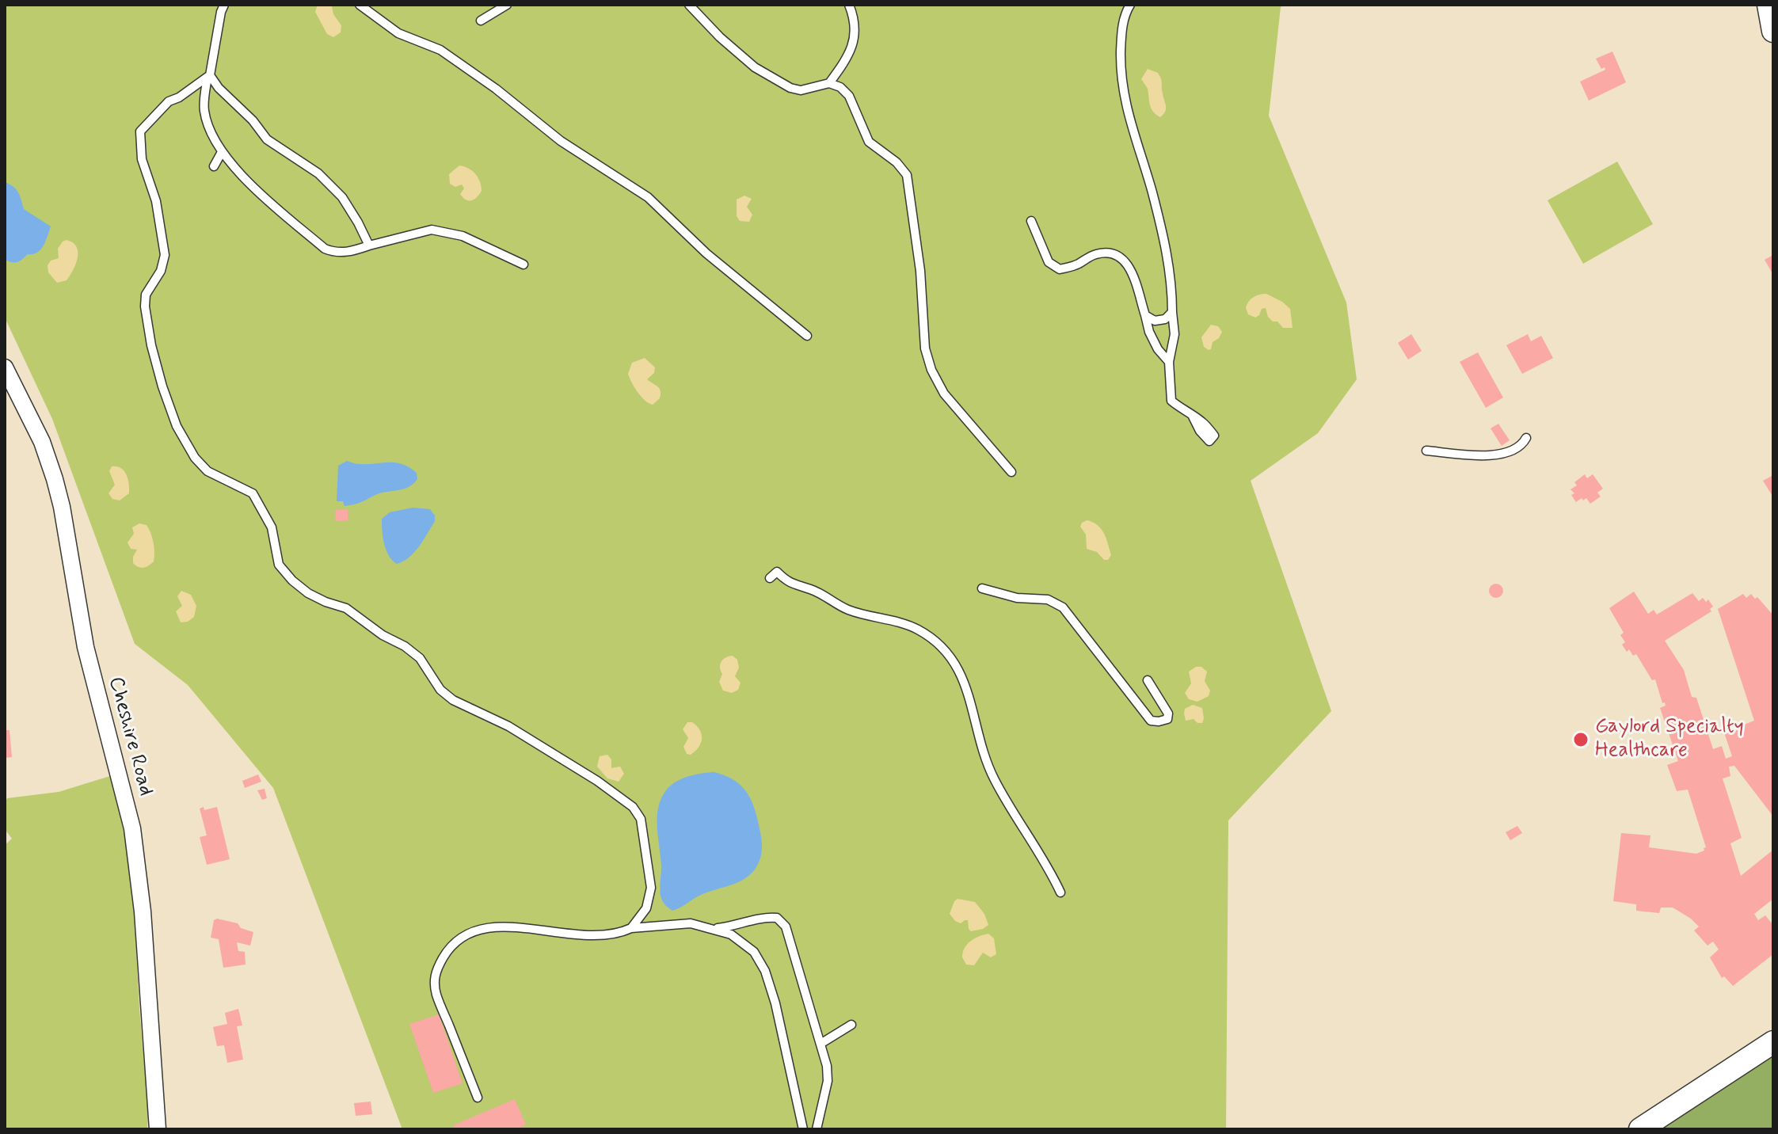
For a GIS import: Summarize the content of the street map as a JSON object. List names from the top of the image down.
{
  "streets": {
    "street": ["Cheshire Road"]
  },
  "places": ["Gaylord Specialty Healthcare"]
}
